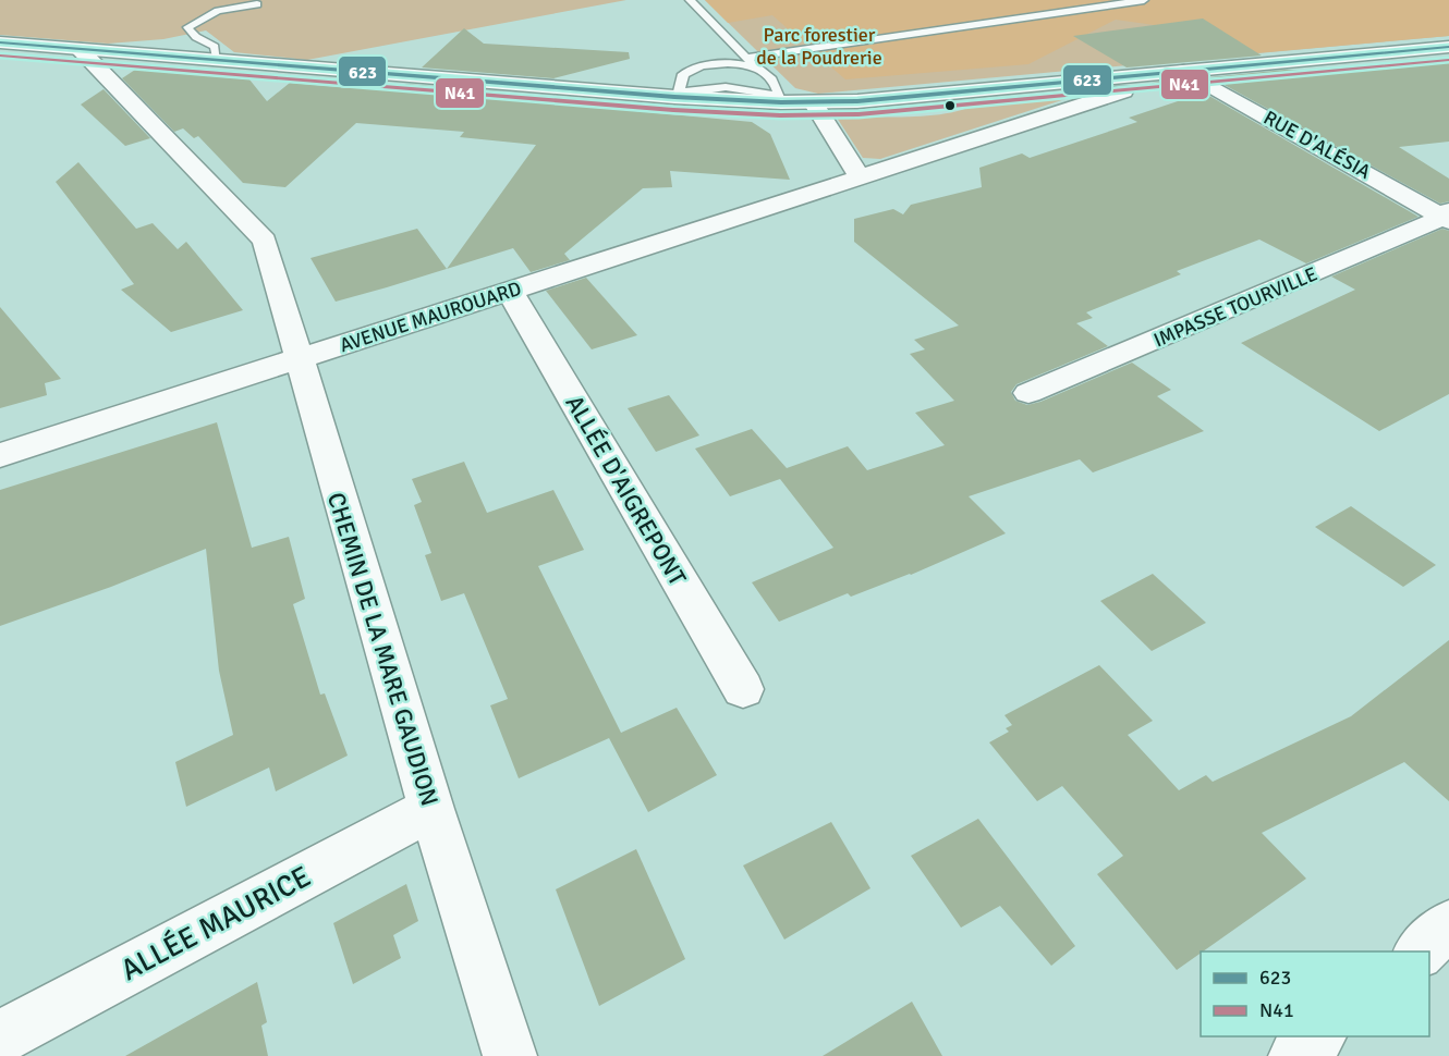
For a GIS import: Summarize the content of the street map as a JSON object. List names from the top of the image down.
{
  "streets": {
    "street": [
      "RUE D'ALÉSIA",
      "IMPASSE TOURVILLE",
      "AVENUE MAUROUARD",
      "ALLÉE D'AIGREPONT",
      "CHEMIN DE LA MARE GAUDION",
      "ALLÉE MAURICE"
    ]
  },
  "crossings": [
    ["RUE D'ALÉSIA", "IMPASSE TOURVILLE"],
    ["AVENUE MAUROUARD", "ALLÉE D'AIGREPONT"],
    ["AVENUE MAUROUARD", "CHEMIN DE LA MARE GAUDION"],
    ["CHEMIN DE LA MARE GAUDION", "ALLÉE MAURICE"]
  ],
  "parks": ["Parc forestier de la Poudrerie"],
  "lines": ["transit line 623", "transit line N41"],
  "legend": ["623", "N41"]
}
